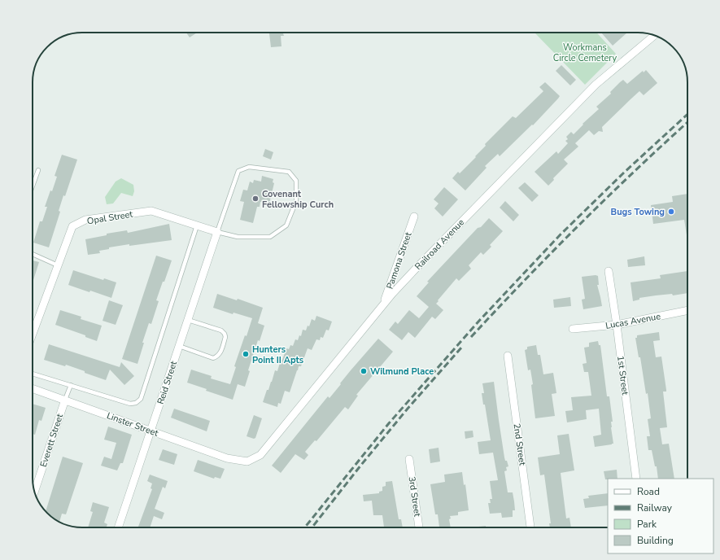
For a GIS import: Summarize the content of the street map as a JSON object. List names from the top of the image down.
{
  "streets": {
    "street": [
      "Opal Street",
      "Railroad Avenue",
      "Pamona Street",
      "Lucas Avenue",
      "1st Street",
      "Reid Street",
      "Linster Street",
      "Everett Street",
      "2nd Street",
      "3rd Street"
    ]
  },
  "crossings": [
    ["Opal Street", "Reid Street"],
    ["Railroad Avenue", "Pamona Street"],
    ["Railroad Avenue", "Linster Street"],
    ["Lucas Avenue", "1st Street"],
    ["Reid Street", "Linster Street"],
    ["Linster Street", "Everett Street"]
  ],
  "parks": ["Workmans Circle Cemetery"],
  "places": [
    "Covenant Fellowship Curch",
    "Bugs Towing",
    "Hunters Point II Apts",
    "Wilmund Place"
  ],
  "legend": [
    "Road",
    "Railway",
    "Park",
    "Building"
  ]
}
